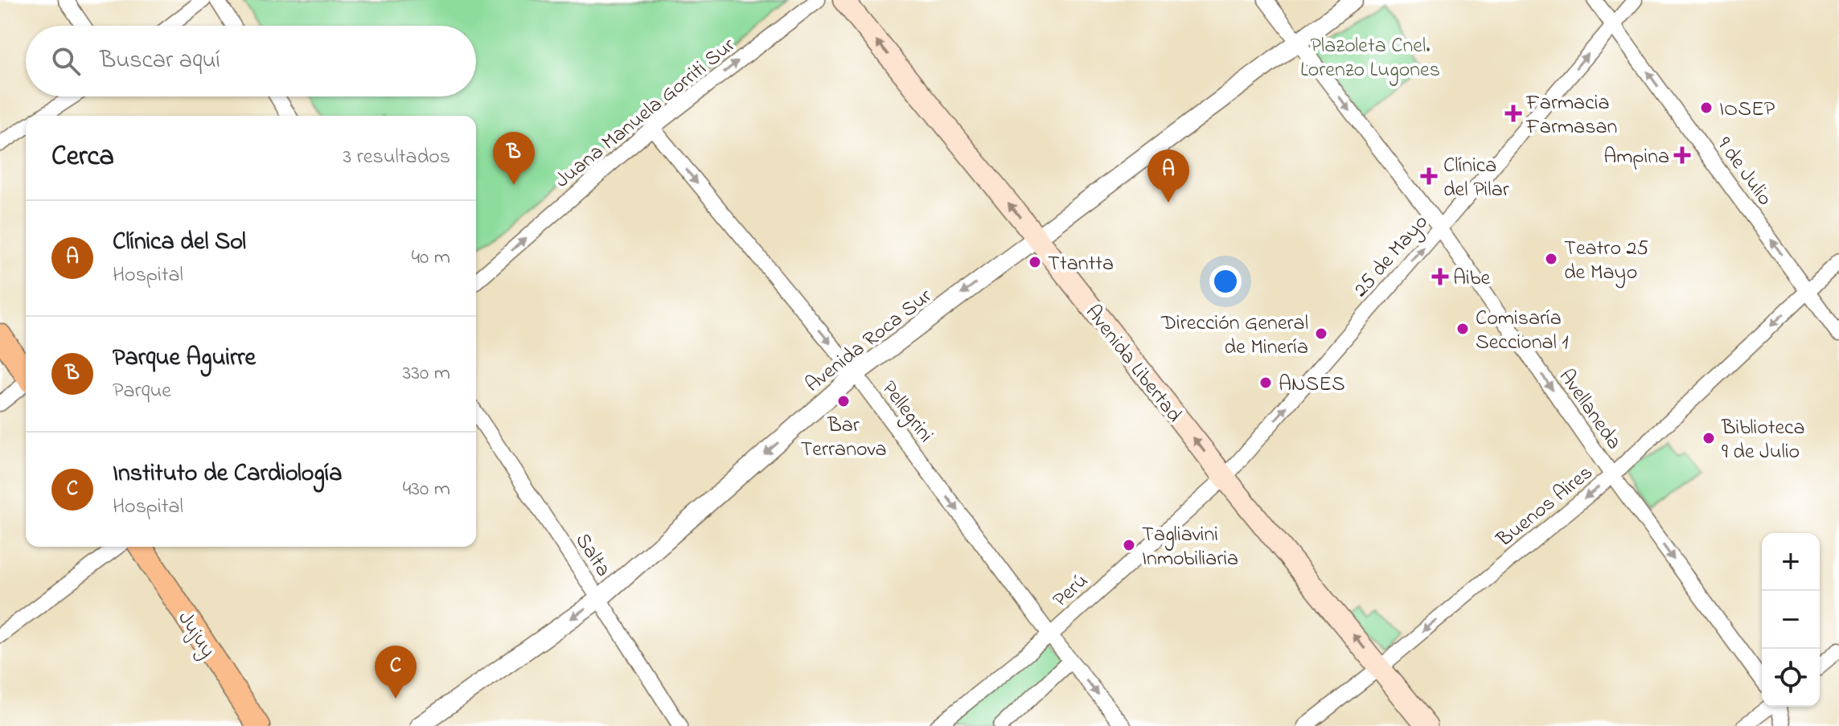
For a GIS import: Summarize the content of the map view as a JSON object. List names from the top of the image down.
{
  "streets": {
    "main road": ["Avenida Libertad", "Jujuy"],
    "street": [
      "Juana Manuela Gorriti Sur",
      "9 de Julio",
      "25 de Mayo",
      "Avenida Roca Sur",
      "Avellaneda",
      "Pellegrini",
      "Buenos Aires",
      "Salta",
      "Perú"
    ]
  },
  "crossings": [
    ["Juana Manuela Gorriti Sur", "Pellegrini"],
    ["9 de Julio", "25 de Mayo"],
    ["9 de Julio", "Buenos Aires"],
    ["25 de Mayo", "Avenida Libertad"],
    ["25 de Mayo", "Avellaneda"],
    ["25 de Mayo", "Perú"],
    ["Avenida Roca Sur", "Avenida Libertad"],
    ["Avenida Roca Sur", "Avellaneda"],
    ["Avenida Roca Sur", "Pellegrini"],
    ["Avenida Roca Sur", "Salta"],
    ["Avenida Libertad", "Buenos Aires"],
    ["Avenida Libertad", "Perú"],
    ["Avellaneda", "Buenos Aires"],
    ["Pellegrini", "Perú"]
  ],
  "one_way": [
    "Juana Manuela Gorriti Sur",
    "9 de Julio",
    "25 de Mayo",
    "Avenida Roca Sur",
    "Avenida Libertad",
    "Avellaneda",
    "Pellegrini",
    "Buenos Aires"
  ],
  "parks": ["Plazoleta Cnel. Lorenzo Lugones"],
  "places": {
    "other": [
      "IOSEP",
      "Teatro 25 de Mayo",
      "Ttantta",
      "Comisaría Seccional 1",
      "Dirección General de Minería",
      "ANSES",
      "Bar Terranova",
      "Biblioteca 9 de Julio",
      "Tagliavini Inmobiliaria"
    ],
    "health": [
      "Farmacia Farmasan",
      "Ampina",
      "Clínica del Pilar",
      "Aibe"
    ]
  },
  "page": {
    "search": "Buscar aquí",
    "heading": ["Cerca", "3 resultados"],
    "pins": ["B", "A", "C"],
    "list": [
      {
        "mark": "A",
        "name": "Clínica del Sol",
        "note": "Hospital",
        "value": "40 m"
      },
      {
        "mark": "B",
        "name": "Parque Aguirre",
        "note": "Parque",
        "value": "330 m"
      },
      {
        "mark": "C",
        "name": "Instituto de Cardiología",
        "note": "Hospital",
        "value": "430 m"
      }
    ],
    "map_buttons": ["+", "−"]
  }
}
